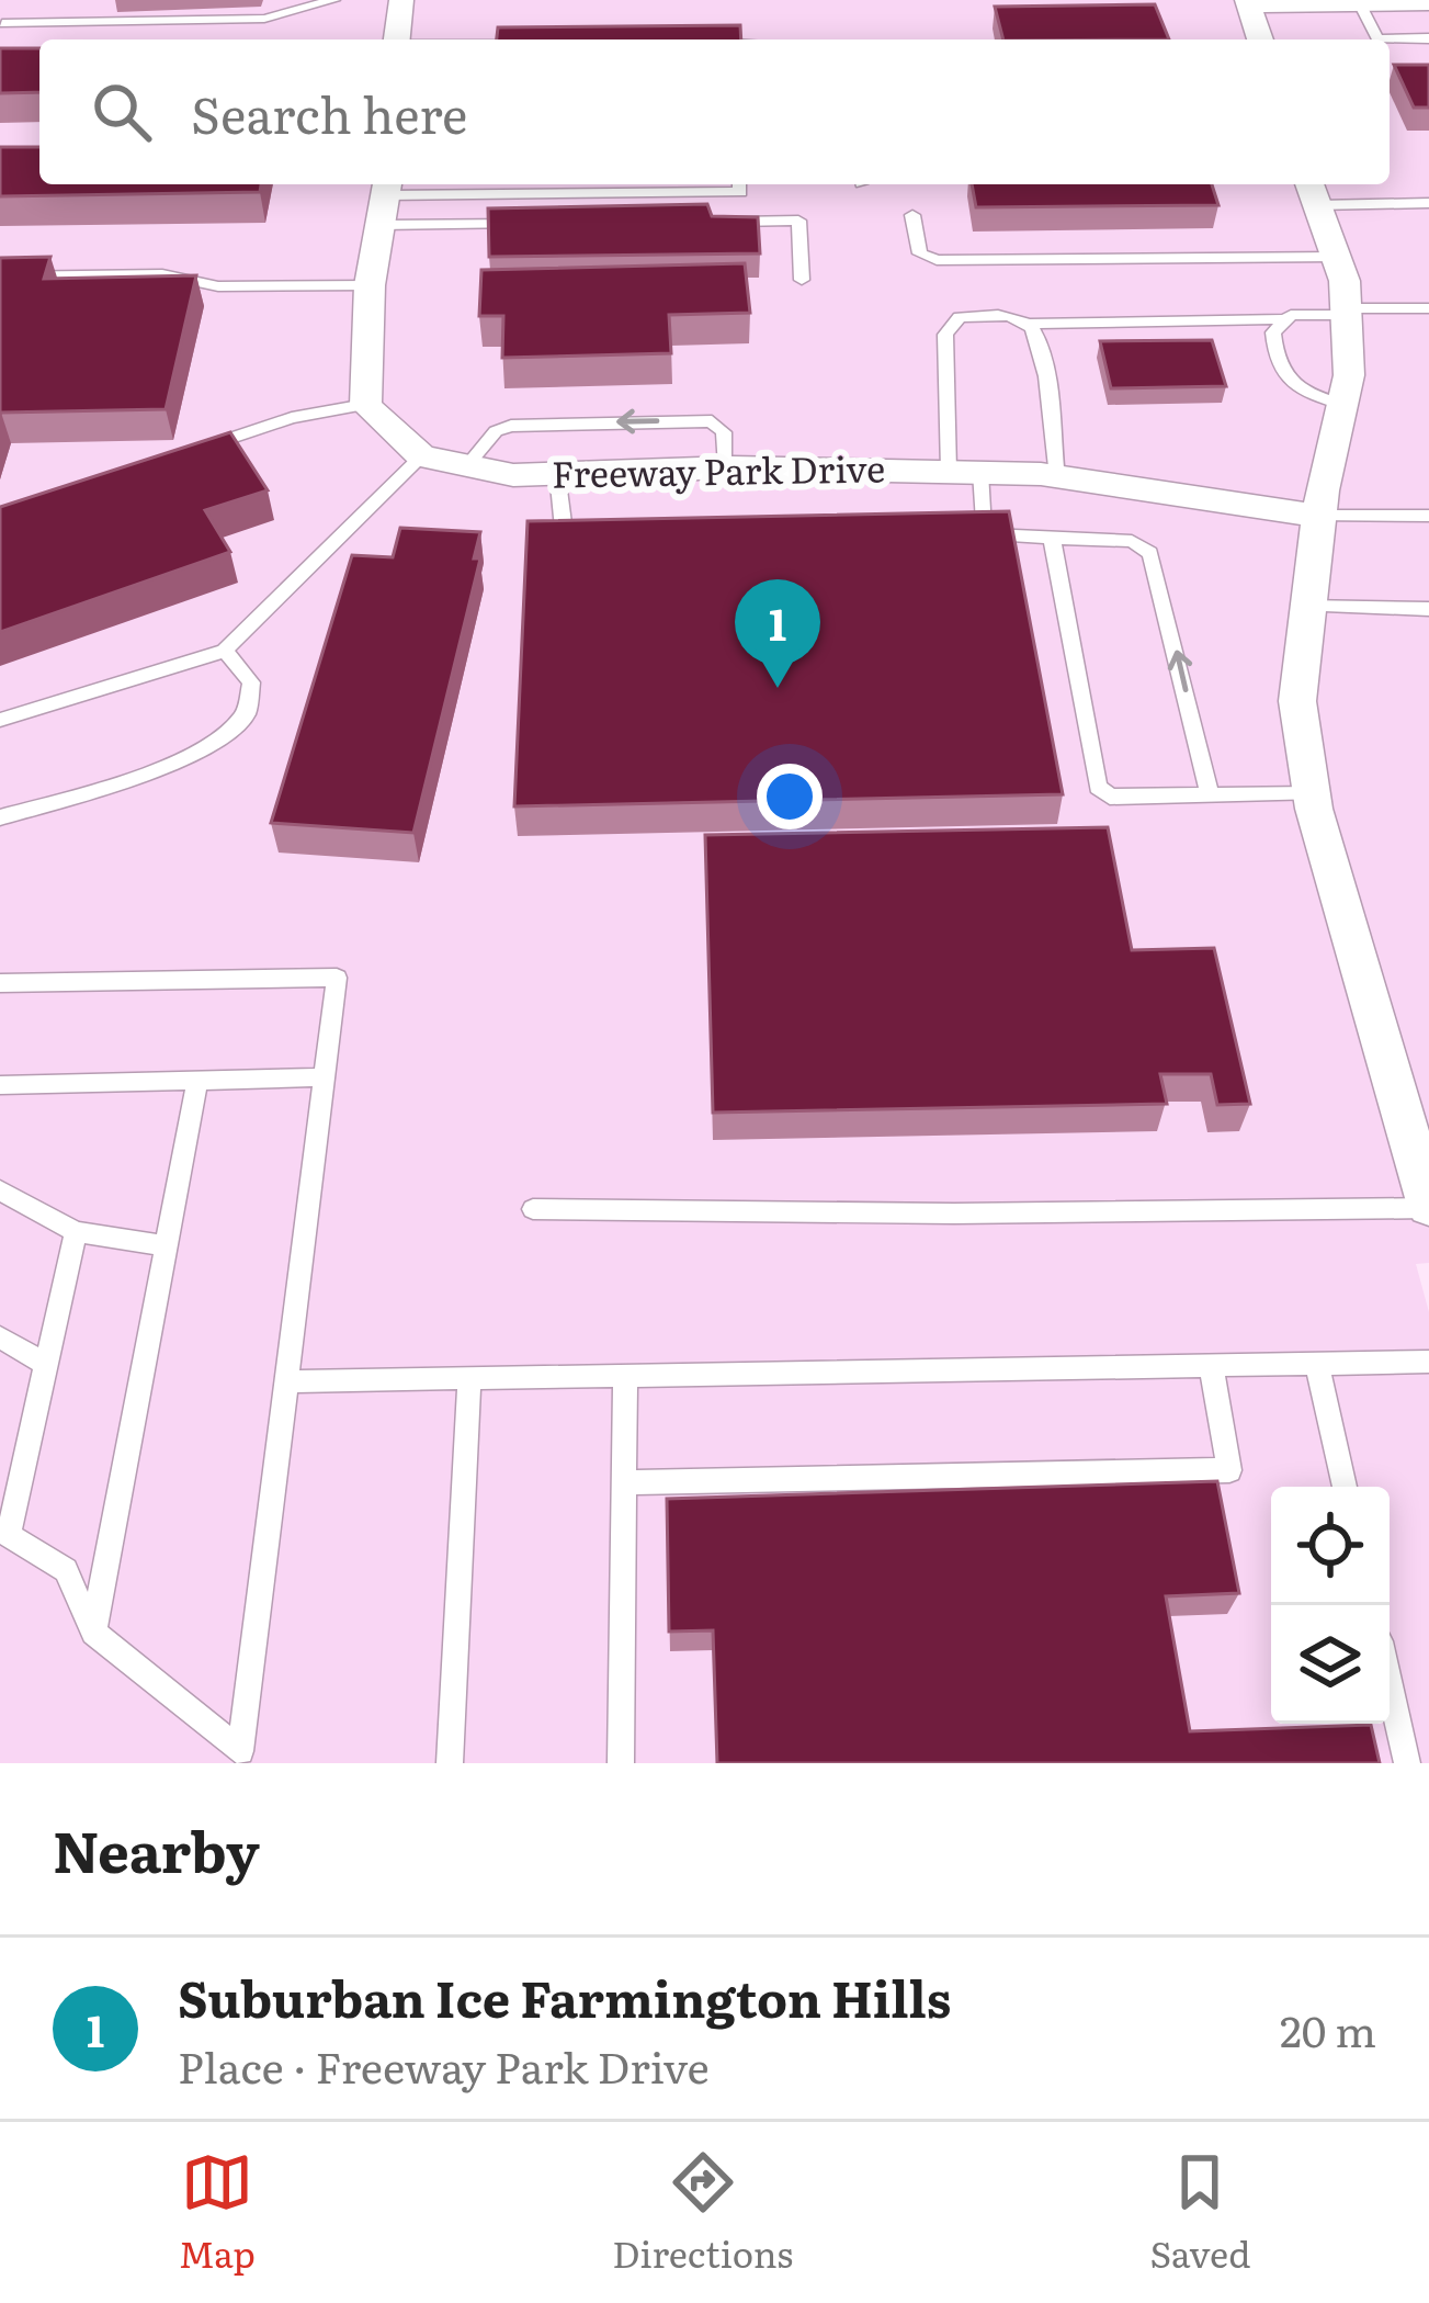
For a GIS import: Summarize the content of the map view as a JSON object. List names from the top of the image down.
{
  "streets": {
    "street": ["Freeway Park Drive"]
  },
  "page": {
    "search": "Search here",
    "pins": "1",
    "heading": "Nearby",
    "list": [
      {
        "mark": "1",
        "name": "Suburban Ice Farmington Hills",
        "note": "Place · Freeway Park Drive",
        "value": "20 m"
      }
    ],
    "nav": ["Map", "Directions", "Saved"]
  }
}
